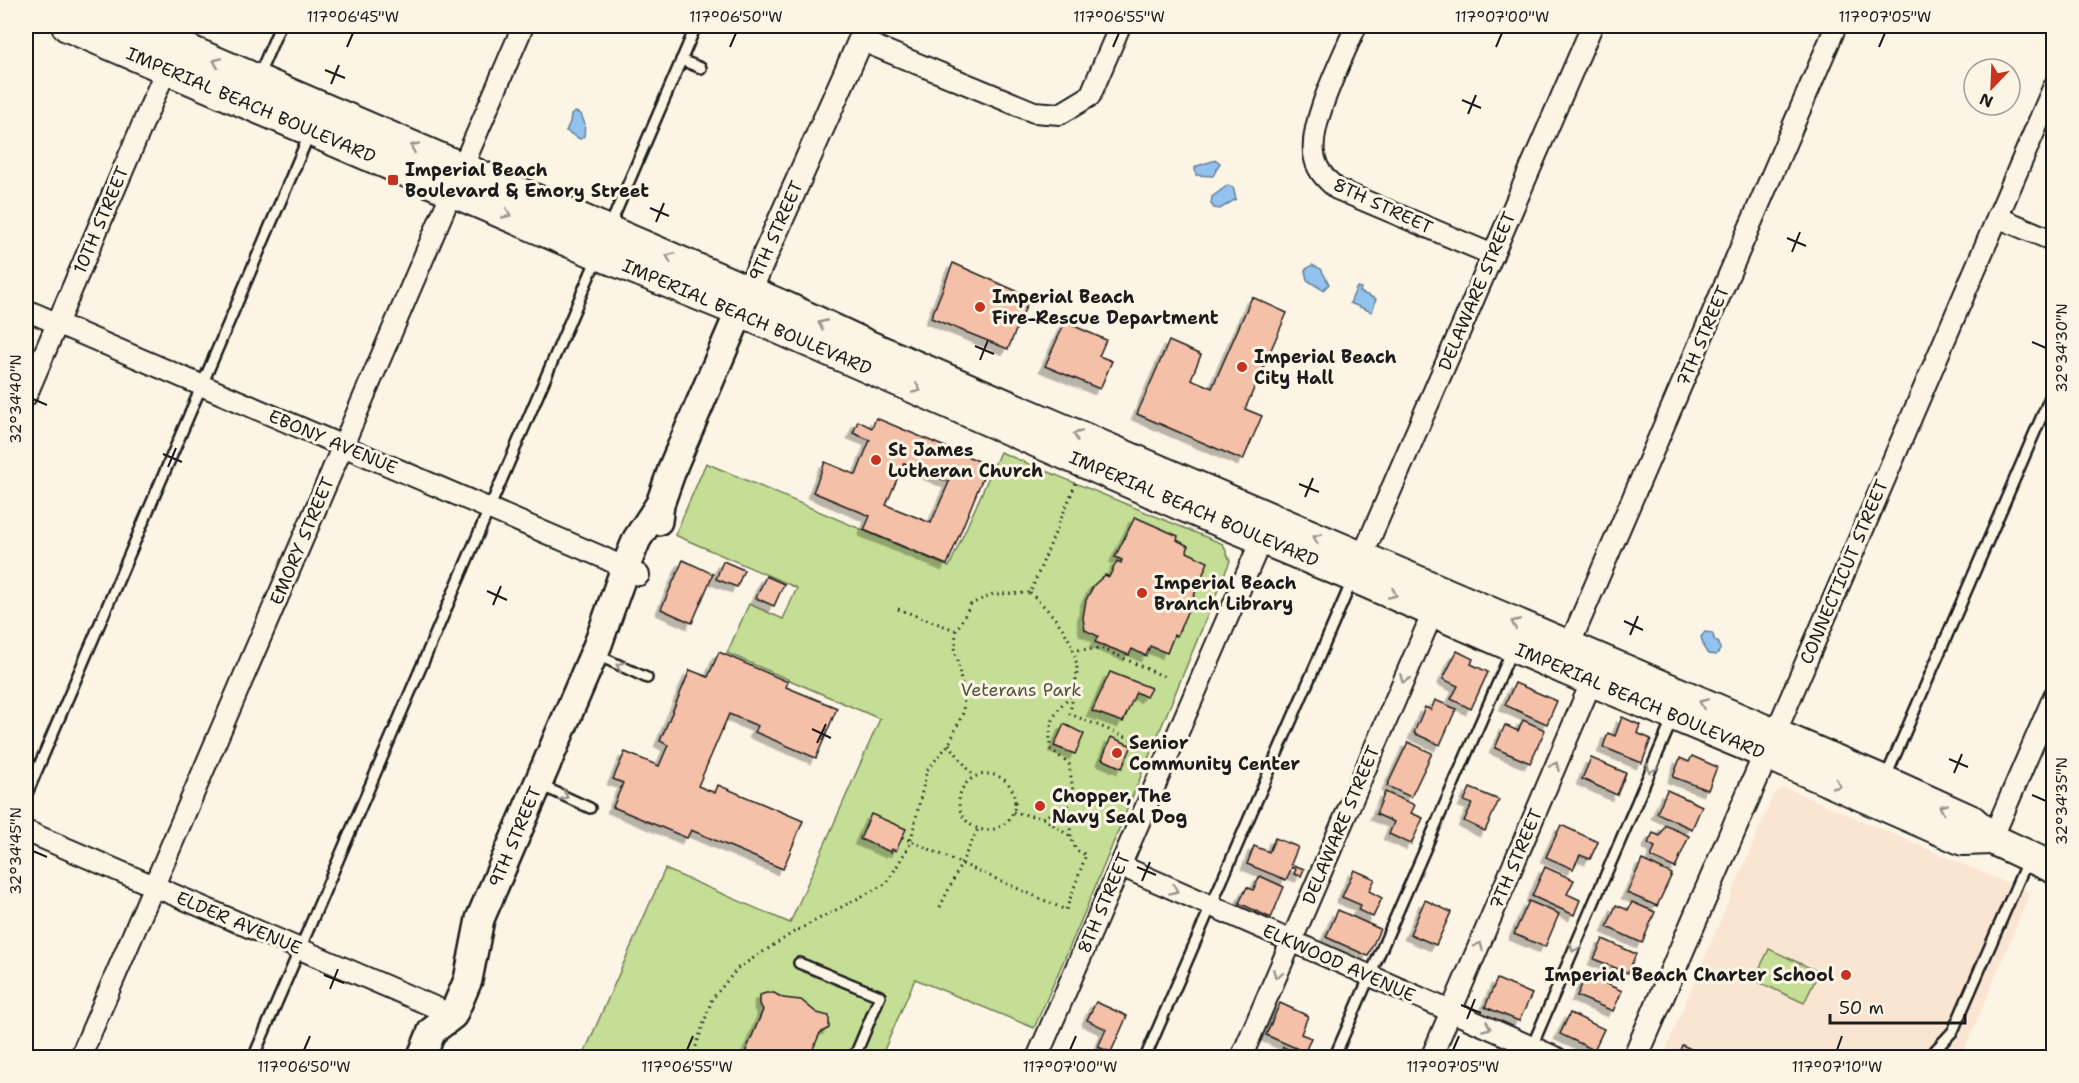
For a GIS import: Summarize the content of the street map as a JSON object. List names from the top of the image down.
{
  "streets": {
    "main road": ["IMPERIAL BEACH BOULEVARD", "9TH STREET"],
    "street": [
      "8TH STREET",
      "10TH STREET",
      "DELAWARE STREET",
      "7TH STREET",
      "EBONY AVENUE",
      "EMORY STREET",
      "CONNECTICUT STREET",
      "ELDER AVENUE",
      "ELKWOOD AVENUE"
    ]
  },
  "crossings": [
    ["IMPERIAL BEACH BOULEVARD", "8TH STREET"],
    ["IMPERIAL BEACH BOULEVARD", "10TH STREET"],
    ["IMPERIAL BEACH BOULEVARD", "9TH STREET"],
    ["IMPERIAL BEACH BOULEVARD", "DELAWARE STREET"],
    ["IMPERIAL BEACH BOULEVARD", "7TH STREET"],
    ["IMPERIAL BEACH BOULEVARD", "EMORY STREET"],
    ["IMPERIAL BEACH BOULEVARD", "CONNECTICUT STREET"],
    ["8TH STREET", "DELAWARE STREET"],
    ["8TH STREET", "ELKWOOD AVENUE"],
    ["10TH STREET", "EBONY AVENUE"],
    ["9TH STREET", "EBONY AVENUE"],
    ["9TH STREET", "ELDER AVENUE"],
    ["DELAWARE STREET", "ELKWOOD AVENUE"],
    ["7TH STREET", "ELKWOOD AVENUE"],
    ["EBONY AVENUE", "EMORY STREET"],
    ["EMORY STREET", "ELDER AVENUE"]
  ],
  "one_way": ["DELAWARE STREET", "ELKWOOD AVENUE"],
  "parks": ["Veterans Park"],
  "places": {
    "transit": ["Imperial Beach Boulevard & Emory Street"],
    "other": [
      "Imperial Beach Fire-Rescue Department",
      "Imperial Beach City Hall",
      "St James Lutheran Church",
      "Imperial Beach Branch Library",
      "Senior Community Center",
      "Chopper, The Navy Seal Dog",
      "Imperial Beach Charter School"
    ]
  },
  "scale_bar": "50 m",
  "north": "bottom left",
  "coordinates": [
    "117°06'45\"W",
    "117°06'50\"W",
    "117°06'55\"W",
    "117°07'00\"W",
    "117°07'05\"W",
    "32°34'30\"N",
    "32°34'40\"N",
    "32°34'35\"N",
    "32°34'45\"N",
    "117°07'10\"W"
  ]
}
